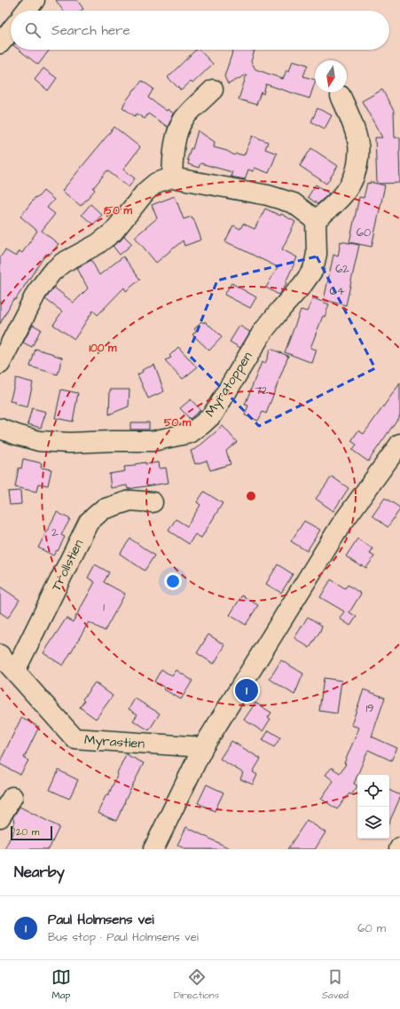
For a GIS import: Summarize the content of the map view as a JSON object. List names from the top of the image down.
{
  "streets": {
    "street": ["Myratoppen", "Trollstien", "Myrastien"]
  },
  "crossings": [
    ["Trollstien", "Myrastien"]
  ],
  "house_numbers": [
    "60",
    "62",
    "64",
    "72",
    "2",
    "1",
    "19"
  ],
  "scale_bar": "20 m",
  "north": "bottom",
  "page": {
    "search": "Search here",
    "pins": "1",
    "scale": "20 m",
    "heading": "Nearby",
    "list": [
      {
        "mark": "1",
        "name": "Paul Holmsens vei",
        "note": "Bus stop · Paul Holmsens vei",
        "value": "60 m"
      }
    ],
    "nav": ["Map", "Directions", "Saved"]
  },
  "rings": ["150 m", "100 m", "50 m"]
}
